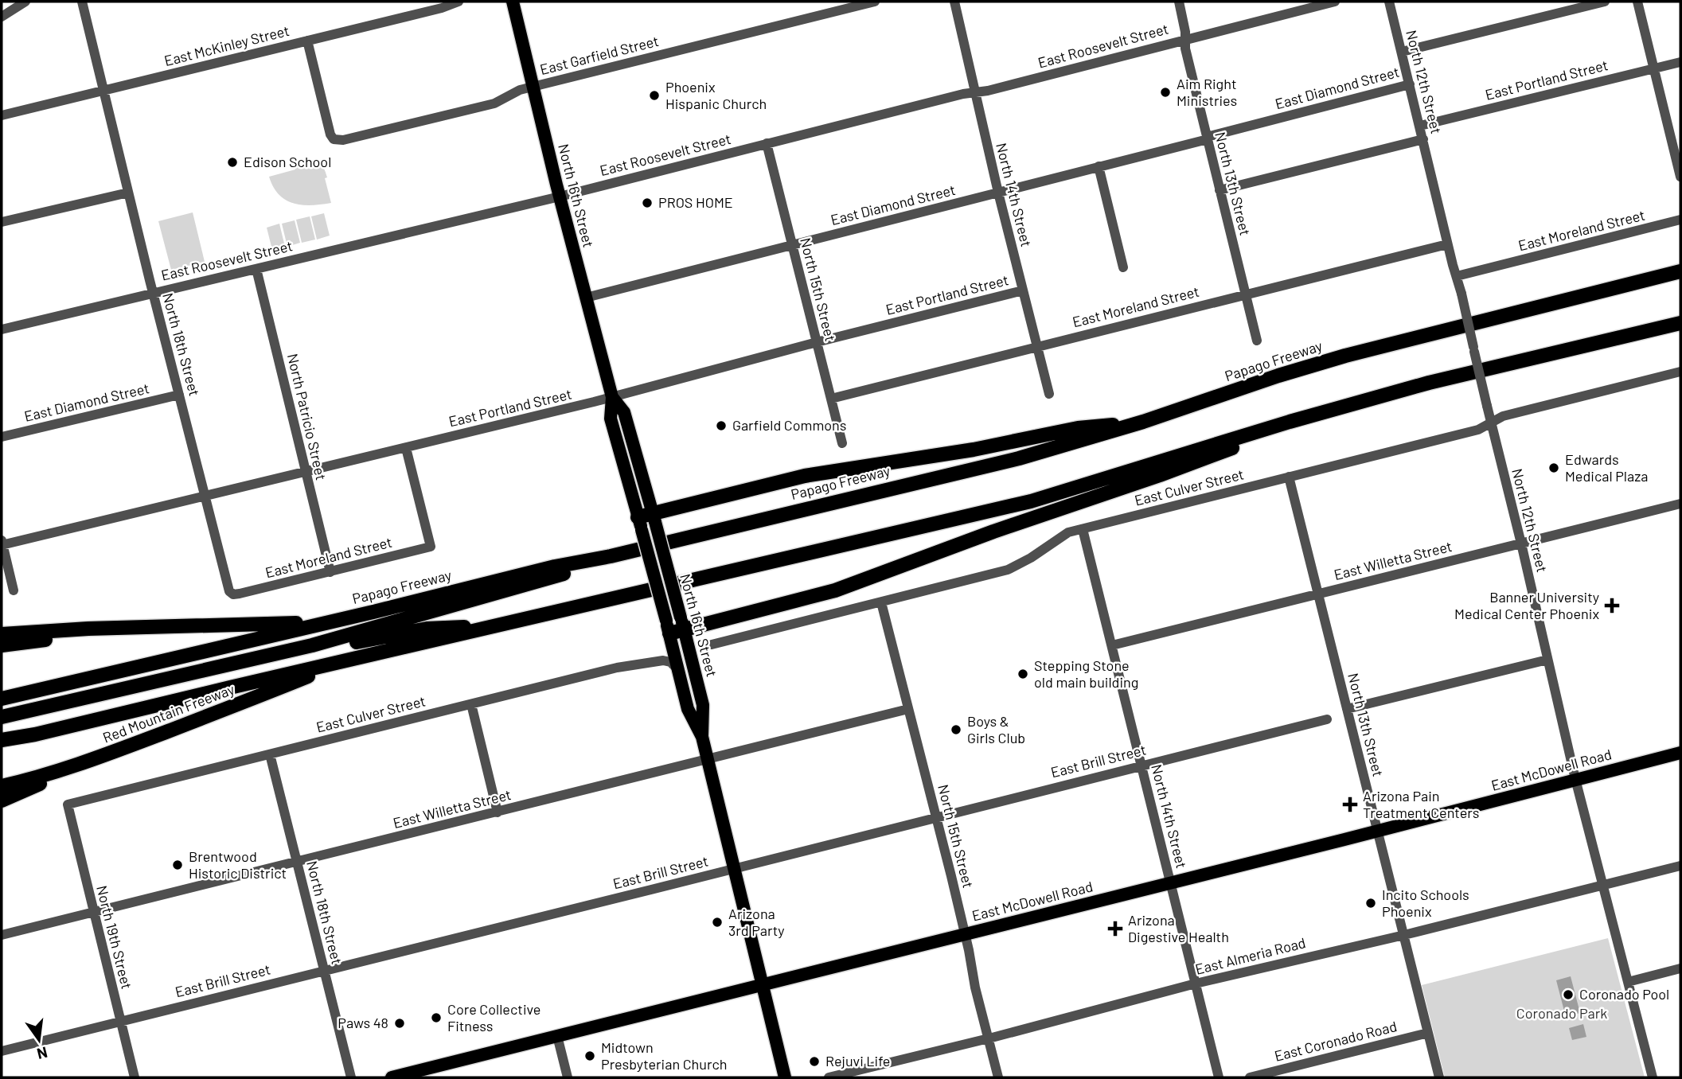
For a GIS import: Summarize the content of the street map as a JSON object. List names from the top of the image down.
{
  "streets": {
    "highway": ["Papago Freeway", "Red Mountain Freeway"],
    "main road": ["North 16th Street", "East McDowell Road"],
    "street": [
      "East McKinley Street",
      "East Roosevelt Street",
      "East Garfield Street",
      "East Portland Street",
      "North 12th Street",
      "East Diamond Street",
      "North 13th Street",
      "North 14th Street",
      "East Moreland Street",
      "North 15th Street",
      "North 18th Street",
      "North Patricio Street",
      "East Culver Street",
      "East Willetta Street",
      "East Brill Street",
      "North 19th Street",
      "East Almeria Road",
      "East Coronado Road"
    ]
  },
  "crossings": [
    ["East McKinley Street", "East Garfield Street"],
    ["East McKinley Street", "North 18th Street"],
    ["East Roosevelt Street", "North 13th Street"],
    ["East Roosevelt Street", "North 14th Street"],
    ["East Roosevelt Street", "North 16th Street"],
    ["East Roosevelt Street", "North 15th Street"],
    ["East Roosevelt Street", "North 18th Street"],
    ["East Roosevelt Street", "North Patricio Street"],
    ["East Garfield Street", "North 16th Street"],
    ["East Portland Street", "North 12th Street"],
    ["East Portland Street", "North 14th Street"],
    ["East Portland Street", "North 16th Street"],
    ["East Portland Street", "East Moreland Street"],
    ["East Portland Street", "North 15th Street"],
    ["East Portland Street", "North 18th Street"],
    ["East Portland Street", "North Patricio Street"],
    ["North 12th Street", "East Diamond Street"],
    ["North 12th Street", "East Moreland Street"],
    ["North 12th Street", "East Culver Street"],
    ["North 12th Street", "East Willetta Street"],
    ["North 12th Street", "East McDowell Road"],
    ["North 12th Street", "East Almeria Road"],
    ["East Diamond Street", "North 13th Street"],
    ["East Diamond Street", "North 14th Street"],
    ["East Diamond Street", "North 16th Street"],
    ["East Diamond Street", "North 15th Street"],
    ["East Diamond Street", "North 18th Street"],
    ["North 13th Street", "East Moreland Street"],
    ["North 13th Street", "East Culver Street"],
    ["North 13th Street", "East Willetta Street"],
    ["North 13th Street", "East McDowell Road"],
    ["North 13th Street", "East Almeria Road"],
    ["North 13th Street", "East Coronado Road"],
    ["North 14th Street", "East Moreland Street"],
    ["North 14th Street", "East Culver Street"],
    ["North 14th Street", "East Willetta Street"],
    ["North 14th Street", "East Brill Street"],
    ["North 14th Street", "East McDowell Road"],
    ["North 14th Street", "East Almeria Road"],
    ["North 16th Street", "East Culver Street"],
    ["North 16th Street", "East Willetta Street"],
    ["North 16th Street", "East Brill Street"],
    ["North 16th Street", "East McDowell Road"],
    ["East Moreland Street", "North 15th Street"],
    ["East Moreland Street", "North 18th Street"],
    ["East Moreland Street", "North Patricio Street"],
    ["North 15th Street", "East Culver Street"],
    ["North 15th Street", "East Willetta Street"],
    ["North 15th Street", "East Brill Street"],
    ["North 15th Street", "East McDowell Road"],
    ["North 15th Street", "East Almeria Road"],
    ["North 18th Street", "East Culver Street"],
    ["North 18th Street", "East Willetta Street"],
    ["North 18th Street", "East Brill Street"],
    ["East Culver Street", "North 19th Street"],
    ["East Willetta Street", "North 19th Street"],
    ["East Brill Street", "North 19th Street"]
  ],
  "parks": ["Coronado Park"],
  "places": {
    "other": [
      "Aim Right Ministries",
      "Phoenix Hispanic Church",
      "Edison School",
      "PROS HOME",
      "Garfield Commons",
      "Edwards Medical Plaza",
      "Stepping Stone old main building",
      "Boys & Girls Club",
      "Brentwood Historic District",
      "Incito Schools Phoenix",
      "Arizona 3rd Party",
      "Coronado Pool",
      "Core Collective Fitness",
      "Paws 48",
      "Midtown Presbyterian Church",
      "Rejuvi Life"
    ],
    "health": ["Banner University Medical Center Phoenix", "Arizona Pain Treatment Centers", "Arizona Digestive Health"]
  },
  "north": "bottom"
}
